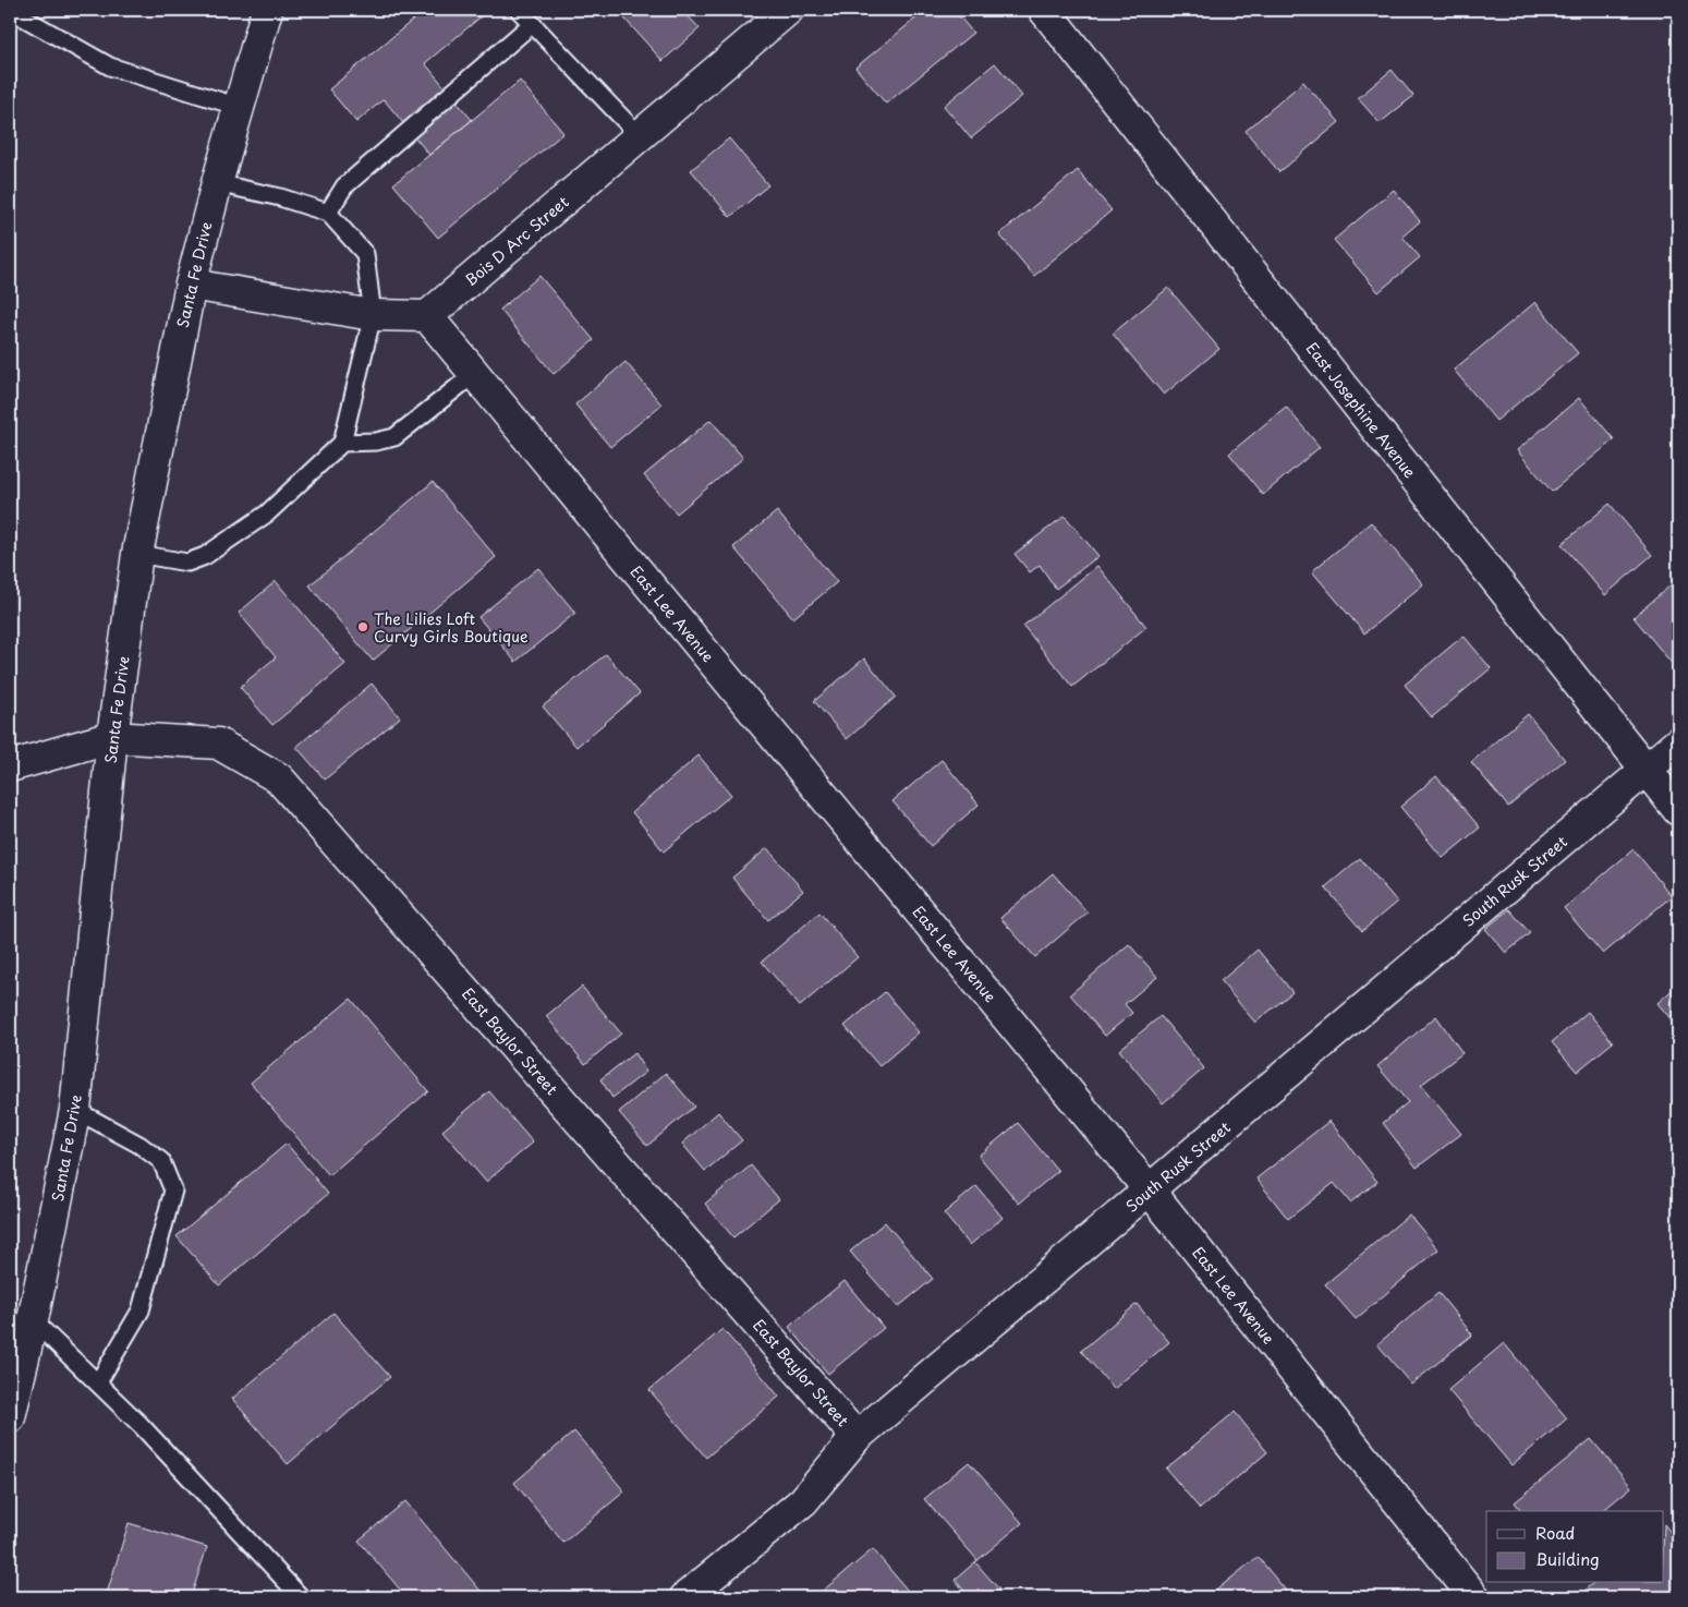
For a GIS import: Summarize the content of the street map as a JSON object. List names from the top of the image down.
{
  "streets": {
    "street": [
      "Bois D Arc Street",
      "Santa Fe Drive",
      "East Josephine Avenue",
      "East Lee Avenue",
      "South Rusk Street",
      "East Baylor Street"
    ]
  },
  "crossings": [
    ["Bois D Arc Street", "East Lee Avenue"],
    ["Santa Fe Drive", "East Baylor Street"],
    ["East Josephine Avenue", "South Rusk Street"],
    ["East Lee Avenue", "South Rusk Street"],
    ["South Rusk Street", "East Baylor Street"]
  ],
  "places": ["The Lilies Loft Curvy Girls Boutique"],
  "legend": ["Road", "Building"]
}
